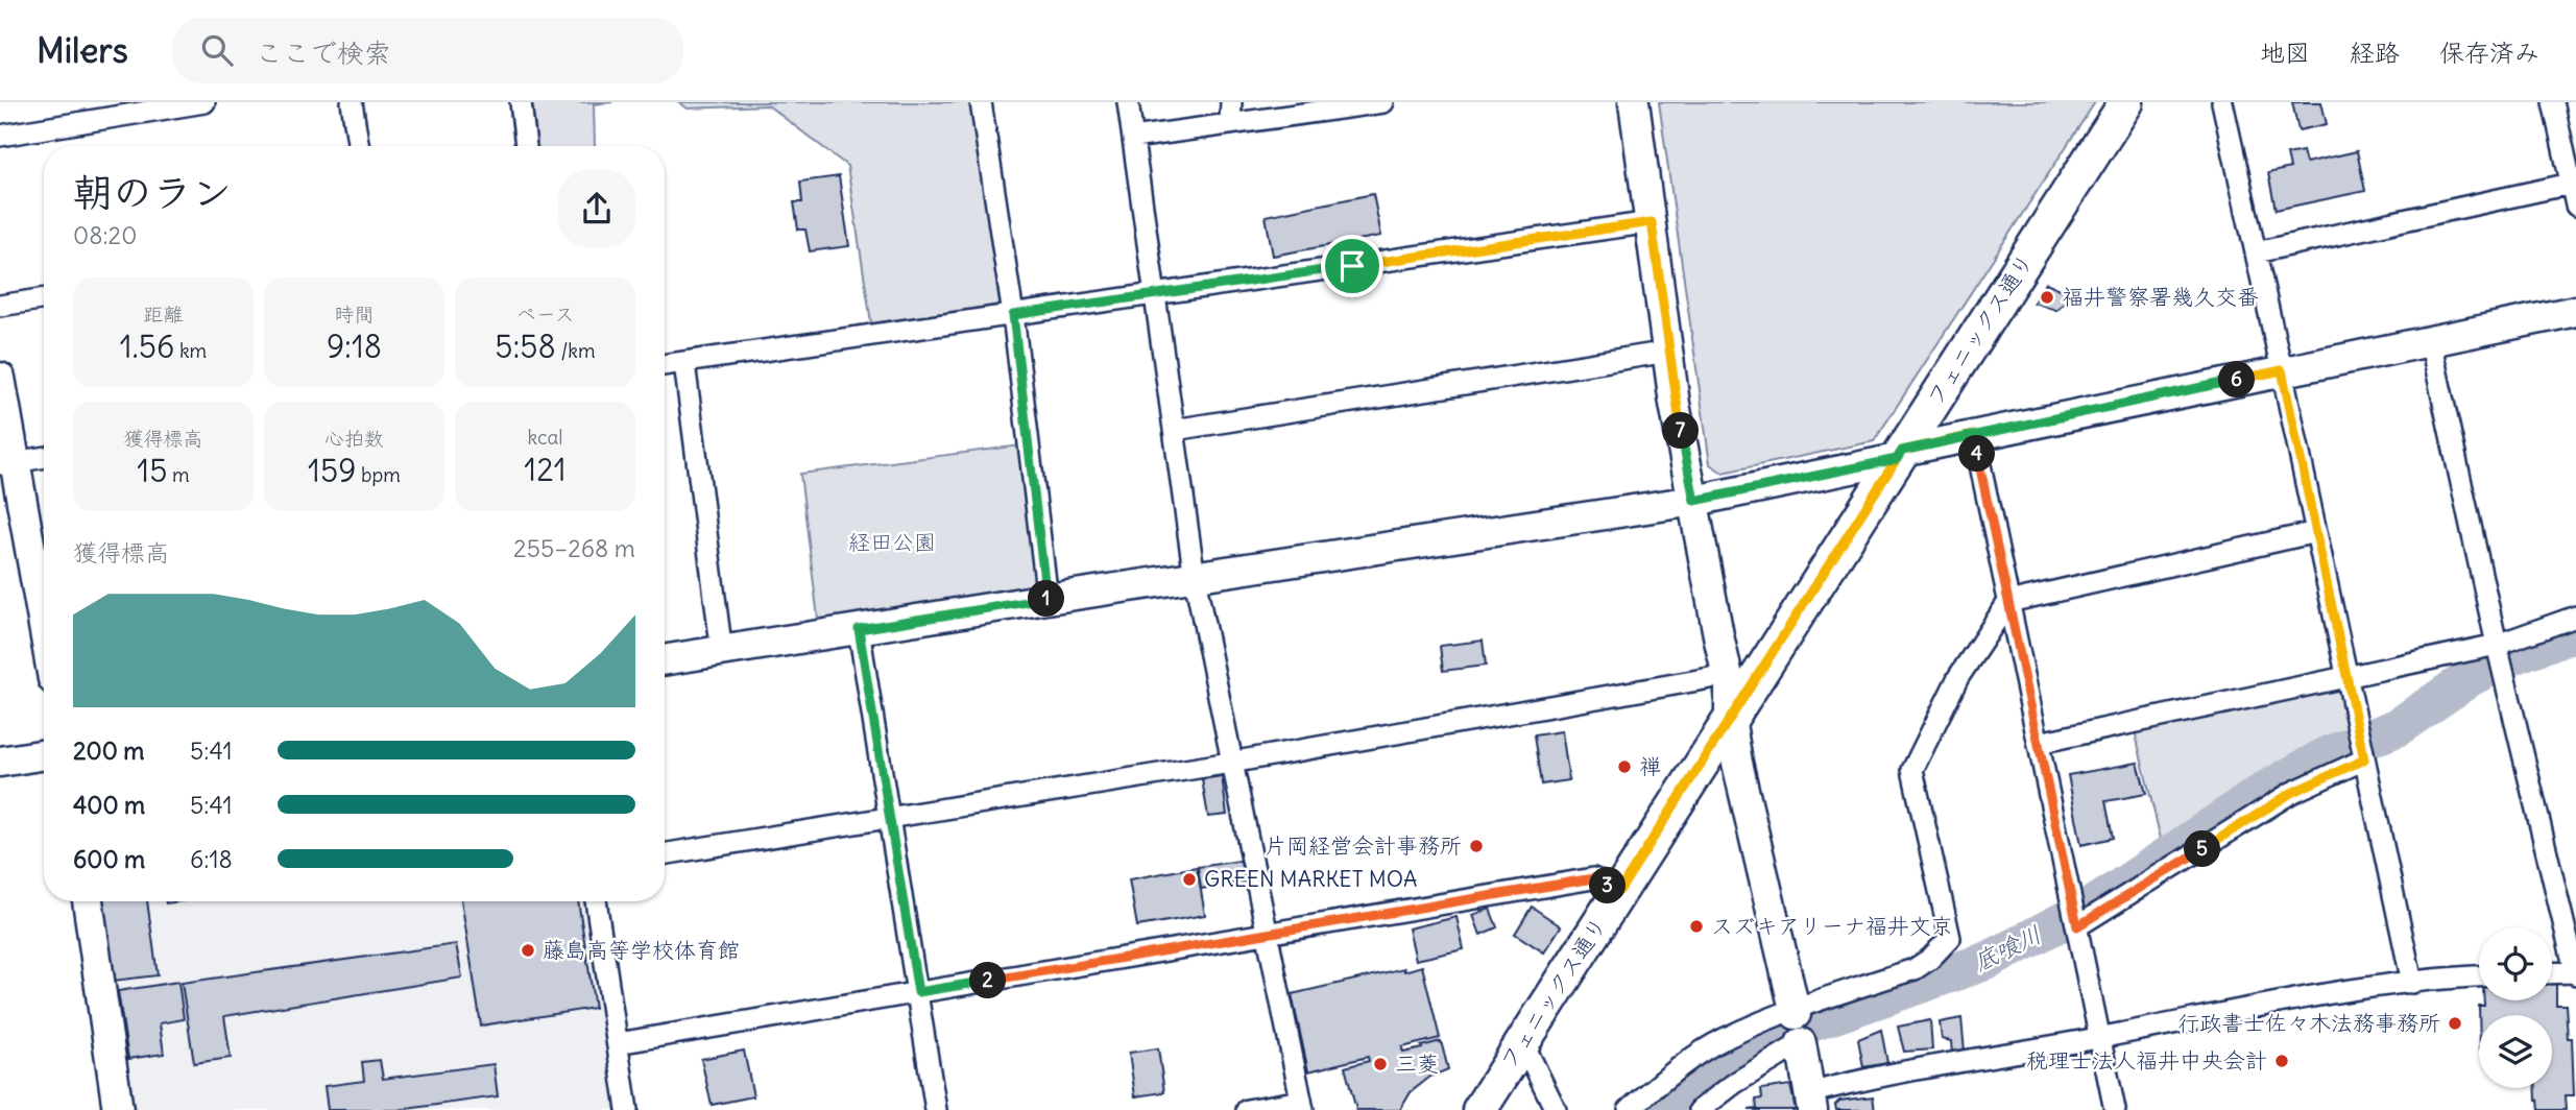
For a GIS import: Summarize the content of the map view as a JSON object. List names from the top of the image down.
{
  "streets": {
    "main road": ["フェニックス通り"]
  },
  "water": ["底喰川"],
  "parks": ["経田公園"],
  "places": [
    "福井警察署幾久交番",
    "禅",
    "片岡経営会計事務所",
    "GREEN MARKET MOA",
    "スズキアリーナ福井文京",
    "藤島高等学校体育館",
    "行政書士佐々木法務事務所",
    "税理士法人福井中央会計",
    "三菱"
  ],
  "page": {
    "header": "Milers",
    "search": "ここで検索",
    "nav": ["地図", "経路", "保存済み"],
    "heading": ["朝のラン", "08:20"],
    "stats": [
      ["距離", "1.56 km"],
      ["時間", "9:18"],
      ["ペース", "5:58 /km"],
      ["獲得標高", "15 m"],
      ["心拍数", "159 bpm"],
      ["kcal", "121"]
    ],
    "pins": [
      "6",
      "7",
      "4",
      "1",
      "5",
      "3",
      "2"
    ],
    "chart": ["獲得標高", "255–268 m"],
    "list": [
      {
        "name": "200 m",
        "note": "5:41"
      },
      {
        "name": "400 m",
        "note": "5:41"
      },
      {
        "name": "600 m",
        "note": "6:18"
      }
    ]
  }
}
